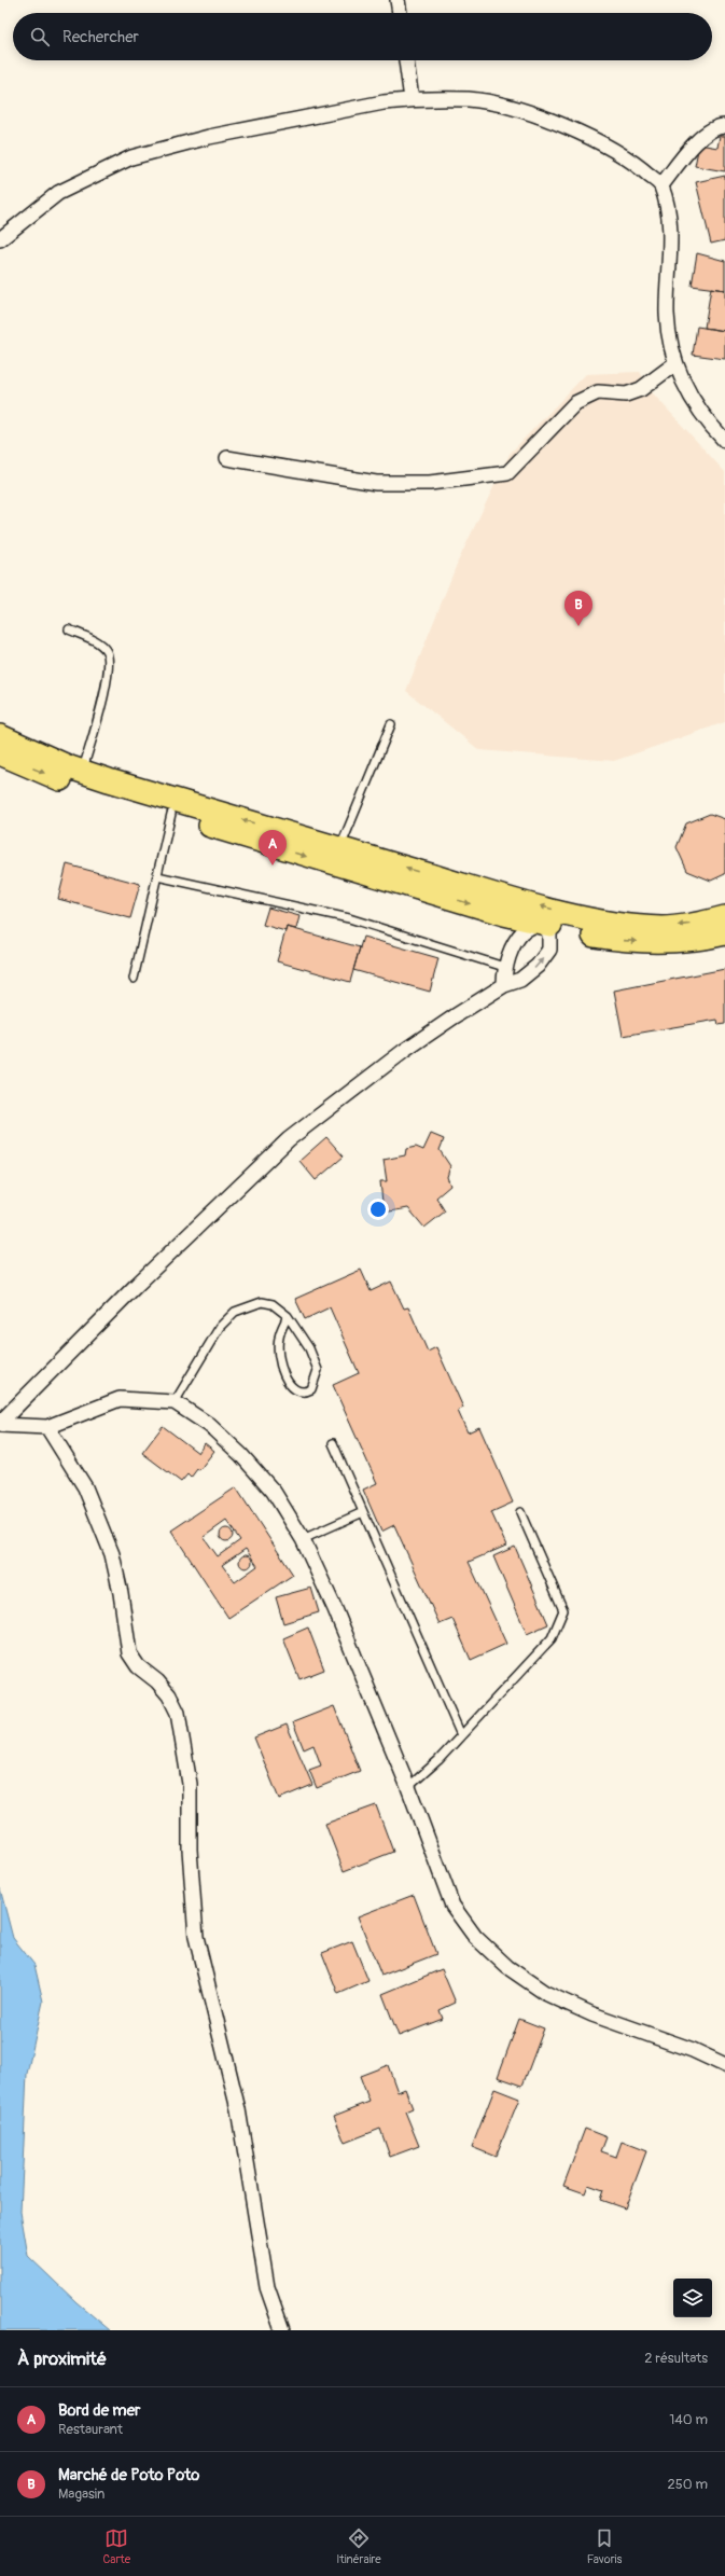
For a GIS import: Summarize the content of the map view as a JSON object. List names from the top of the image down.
{
  "page": {
    "search": "Rechercher",
    "pins": ["B", "A"],
    "heading": ["À proximité", "2 résultats"],
    "list": [
      {
        "mark": "A",
        "name": "Bord de mer",
        "note": "Restaurant",
        "value": "140 m"
      },
      {
        "mark": "B",
        "name": "Marché de Poto Poto",
        "note": "Magasin",
        "value": "250 m"
      }
    ],
    "nav": ["Carte", "Itinéraire", "Favoris"]
  }
}
